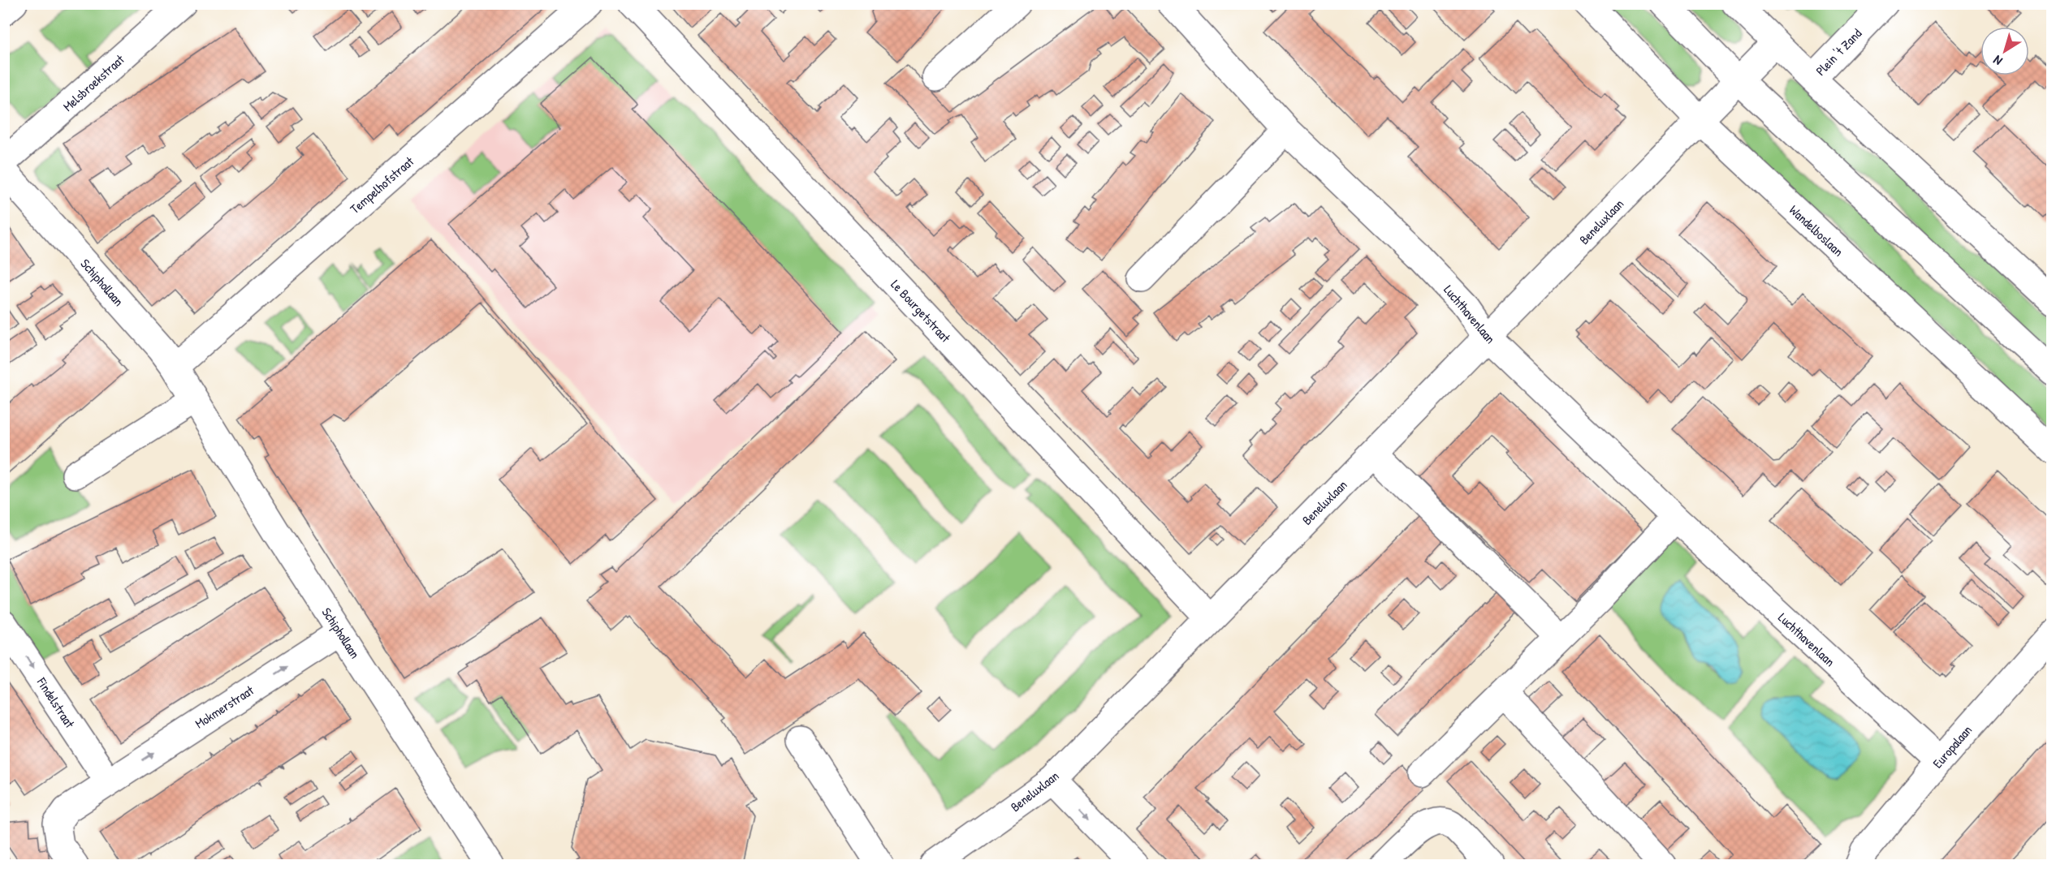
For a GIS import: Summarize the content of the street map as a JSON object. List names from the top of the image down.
{
  "streets": {
    "street": [
      "Plein 't Zand",
      "Melsbroekstraat",
      "Tempelhofstraat",
      "Beneluxlaan",
      "Wandelboslaan",
      "Schiphollaan",
      "Le Bourgetstraat",
      "Luchthavenlaan",
      "Findelstraat",
      "Mokmerstraat",
      "Europalaan"
    ]
  },
  "crossings": [
    ["Tempelhofstraat", "Schiphollaan"],
    ["Beneluxlaan", "Wandelboslaan"],
    ["Beneluxlaan", "Le Bourgetstraat"],
    ["Beneluxlaan", "Luchthavenlaan"],
    ["Schiphollaan", "Mokmerstraat"],
    ["Luchthavenlaan", "Europalaan"],
    ["Findelstraat", "Mokmerstraat"]
  ],
  "one_way": ["Findelstraat", "Mokmerstraat"],
  "north": "bottom left"
}
